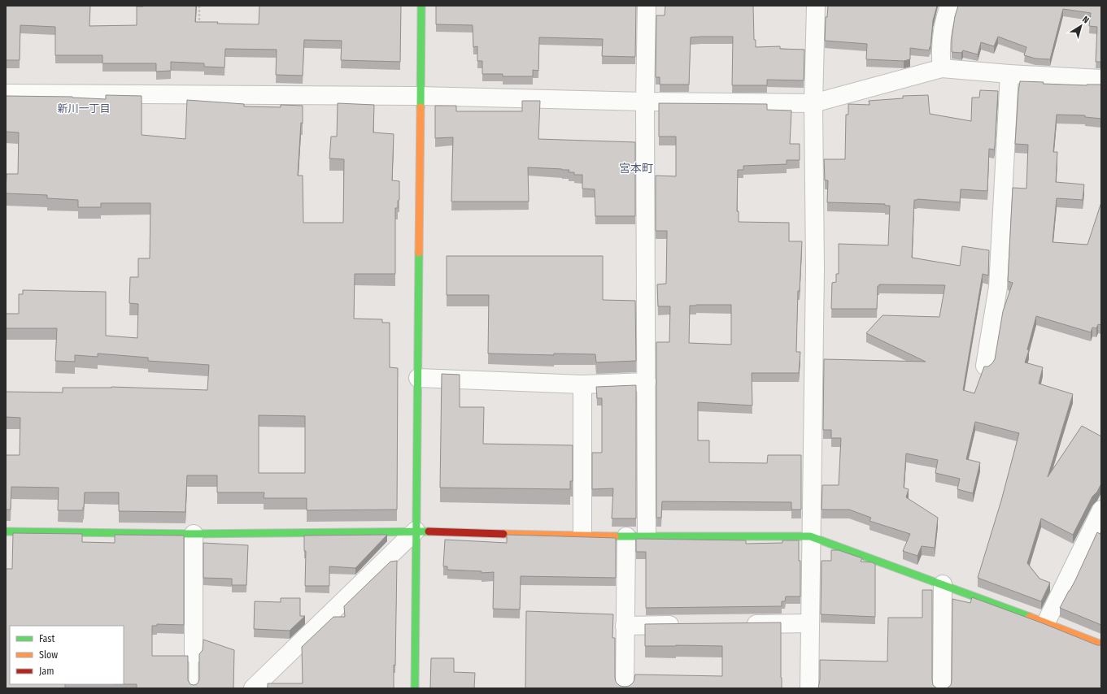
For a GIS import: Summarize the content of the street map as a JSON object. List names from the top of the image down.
{
  "districts": ["新川一丁目", "宮本町"],
  "legend": ["Fast", "Slow", "Jam"],
  "north": "top right"
}
